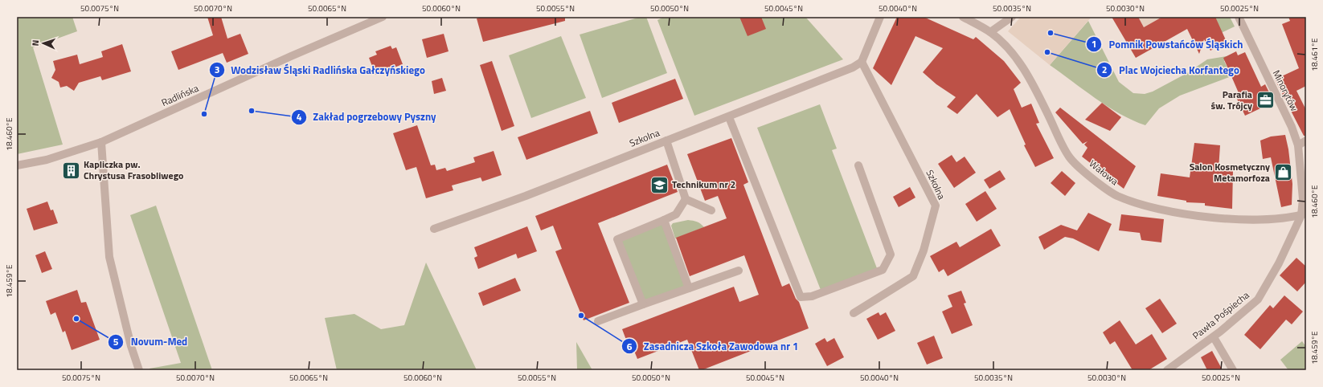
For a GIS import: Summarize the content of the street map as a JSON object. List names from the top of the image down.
{
  "streets": {
    "street": [
      "Minorytów",
      "Radlińska",
      "Szkolna",
      "Wałowa",
      "Pawła Pośpiecha"
    ]
  },
  "crossings": [
    ["Minorytów", "Wałowa"],
    ["Minorytów", "Pawła Pośpiecha"],
    ["Wałowa", "Pawła Pośpiecha"]
  ],
  "places": {
    "other": [
      "Pomnik Powstańców Śląskich",
      "Plac Wojciecha Korfantego",
      "Zakład pogrzebowy Pyszny",
      "Wodzisław Śląski Radlińska Gałczyńskiego",
      "Zasadnicza Szkoła Zawodowa nr 1",
      "Novum-Med"
    ],
    "office": ["Parafia św. Trójcy"],
    "building": ["Kapliczka pw. Chrystusa Frasobliwego"],
    "shop": ["Salon Kosmetyczny Metamorfoza"],
    "school or university": ["Technikum nr 2"]
  },
  "north": "left",
  "coordinates": [
    "50.0075°N",
    "50.0070°N",
    "50.0065°N",
    "50.0060°N",
    "50.0055°N",
    "50.0050°N",
    "50.0045°N",
    "50.0040°N",
    "50.0035°N",
    "50.0030°N",
    "50.0025°N",
    "18.461°E",
    "18.460°E",
    "18.459°E"
  ]
}
